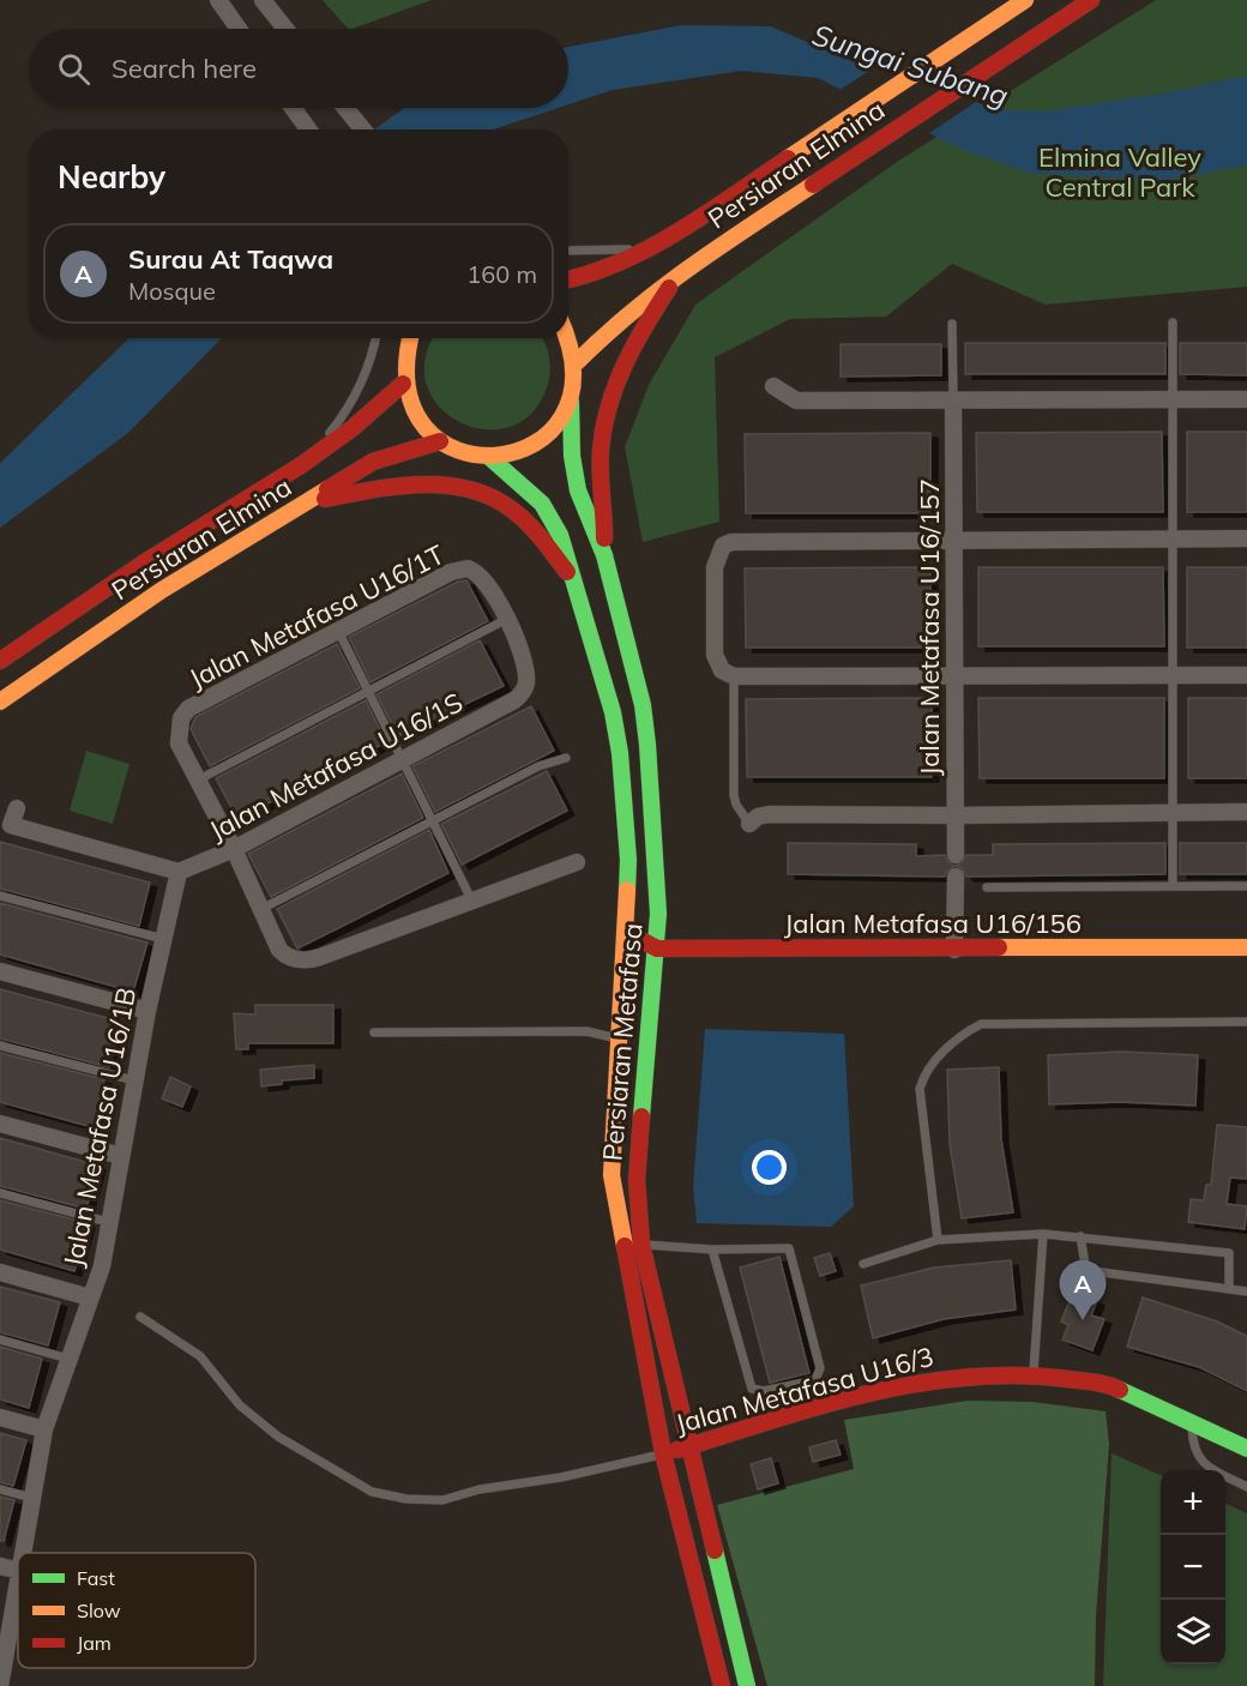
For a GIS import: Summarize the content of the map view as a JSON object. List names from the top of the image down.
{
  "streets": {
    "main road": [
      "Persiaran Elmina",
      "Jalan Metafasa U16/156",
      "Persiaran Metafasa",
      "Jalan Metafasa U16/3"
    ],
    "street": [
      "Jalan Metafasa U16/1T",
      "Jalan Metafasa U16/157",
      "Jalan Metafasa U16/1S",
      "Jalan Metafasa U16/1B"
    ]
  },
  "crossings": [
    ["Persiaran Elmina", "Persiaran Metafasa"],
    ["Jalan Metafasa U16/1T", "Jalan Metafasa U16/1S"],
    ["Jalan Metafasa U16/1S", "Jalan Metafasa U16/1B"],
    ["Jalan Metafasa U16/156", "Persiaran Metafasa"],
    ["Persiaran Metafasa", "Jalan Metafasa U16/3"]
  ],
  "water": ["Sungai Subang"],
  "parks": ["Elmina Valley Central Park"],
  "legend": ["Fast", "Slow", "Jam"],
  "page": {
    "search": "Search here",
    "heading": "Nearby",
    "list": [
      {
        "mark": "A",
        "name": "Surau At Taqwa",
        "note": "Mosque",
        "value": "160 m"
      }
    ],
    "pins": "A",
    "map_buttons": ["+", "−"]
  }
}
